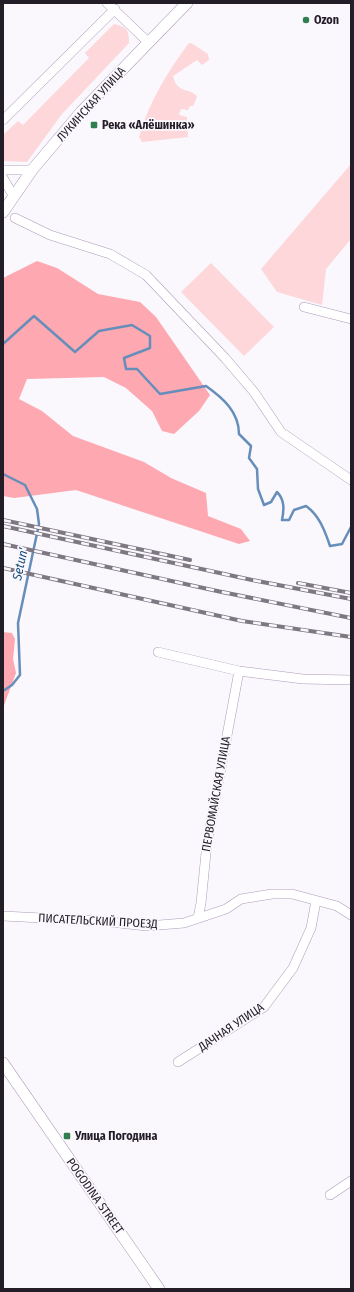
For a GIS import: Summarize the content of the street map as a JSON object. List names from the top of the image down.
{
  "streets": {
    "main road": ["ЛУКИНСКАЯ УЛИЦА", "POGODINA STREET"],
    "street": ["ПЕРВОМАЙСКАЯ УЛИЦА", "ПИСАТЕЛЬСКИЙ ПРОЕЗД", "ДАЧНАЯ УЛИЦА"]
  },
  "crossings": [
    ["ПЕРВОМАЙСКАЯ УЛИЦА", "ПИСАТЕЛЬСКИЙ ПРОЕЗД"],
    ["ПИСАТЕЛЬСКИЙ ПРОЕЗД", "ДАЧНАЯ УЛИЦА"]
  ],
  "water": ["Setun'"],
  "places": {
    "other": ["Ozon"],
    "transit": ["Река «Алёшинка»", "Улица Погодина"]
  }
}
